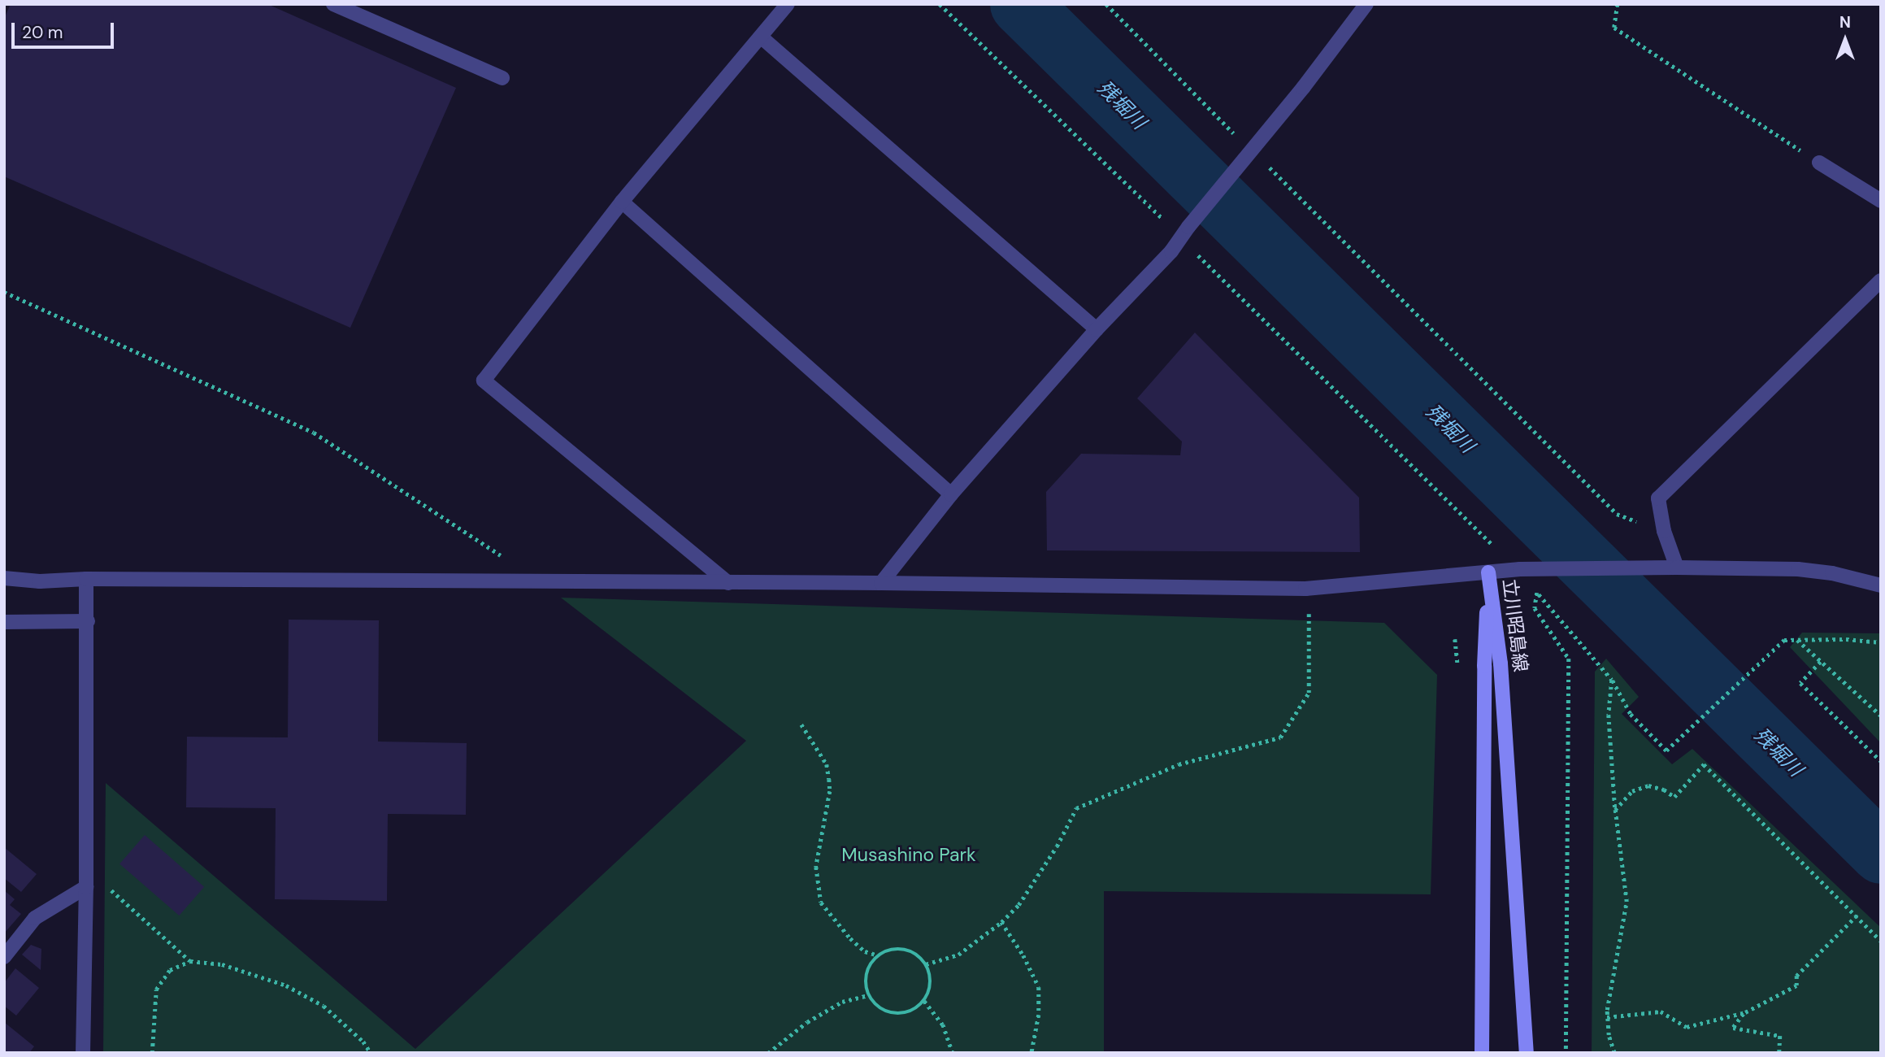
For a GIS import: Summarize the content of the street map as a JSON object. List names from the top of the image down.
{
  "streets": {
    "main road": ["立川昭島線"]
  },
  "water": ["残堀川"],
  "parks": ["Musashino Park"],
  "scale_bar": "20 m",
  "north": "top"
}
